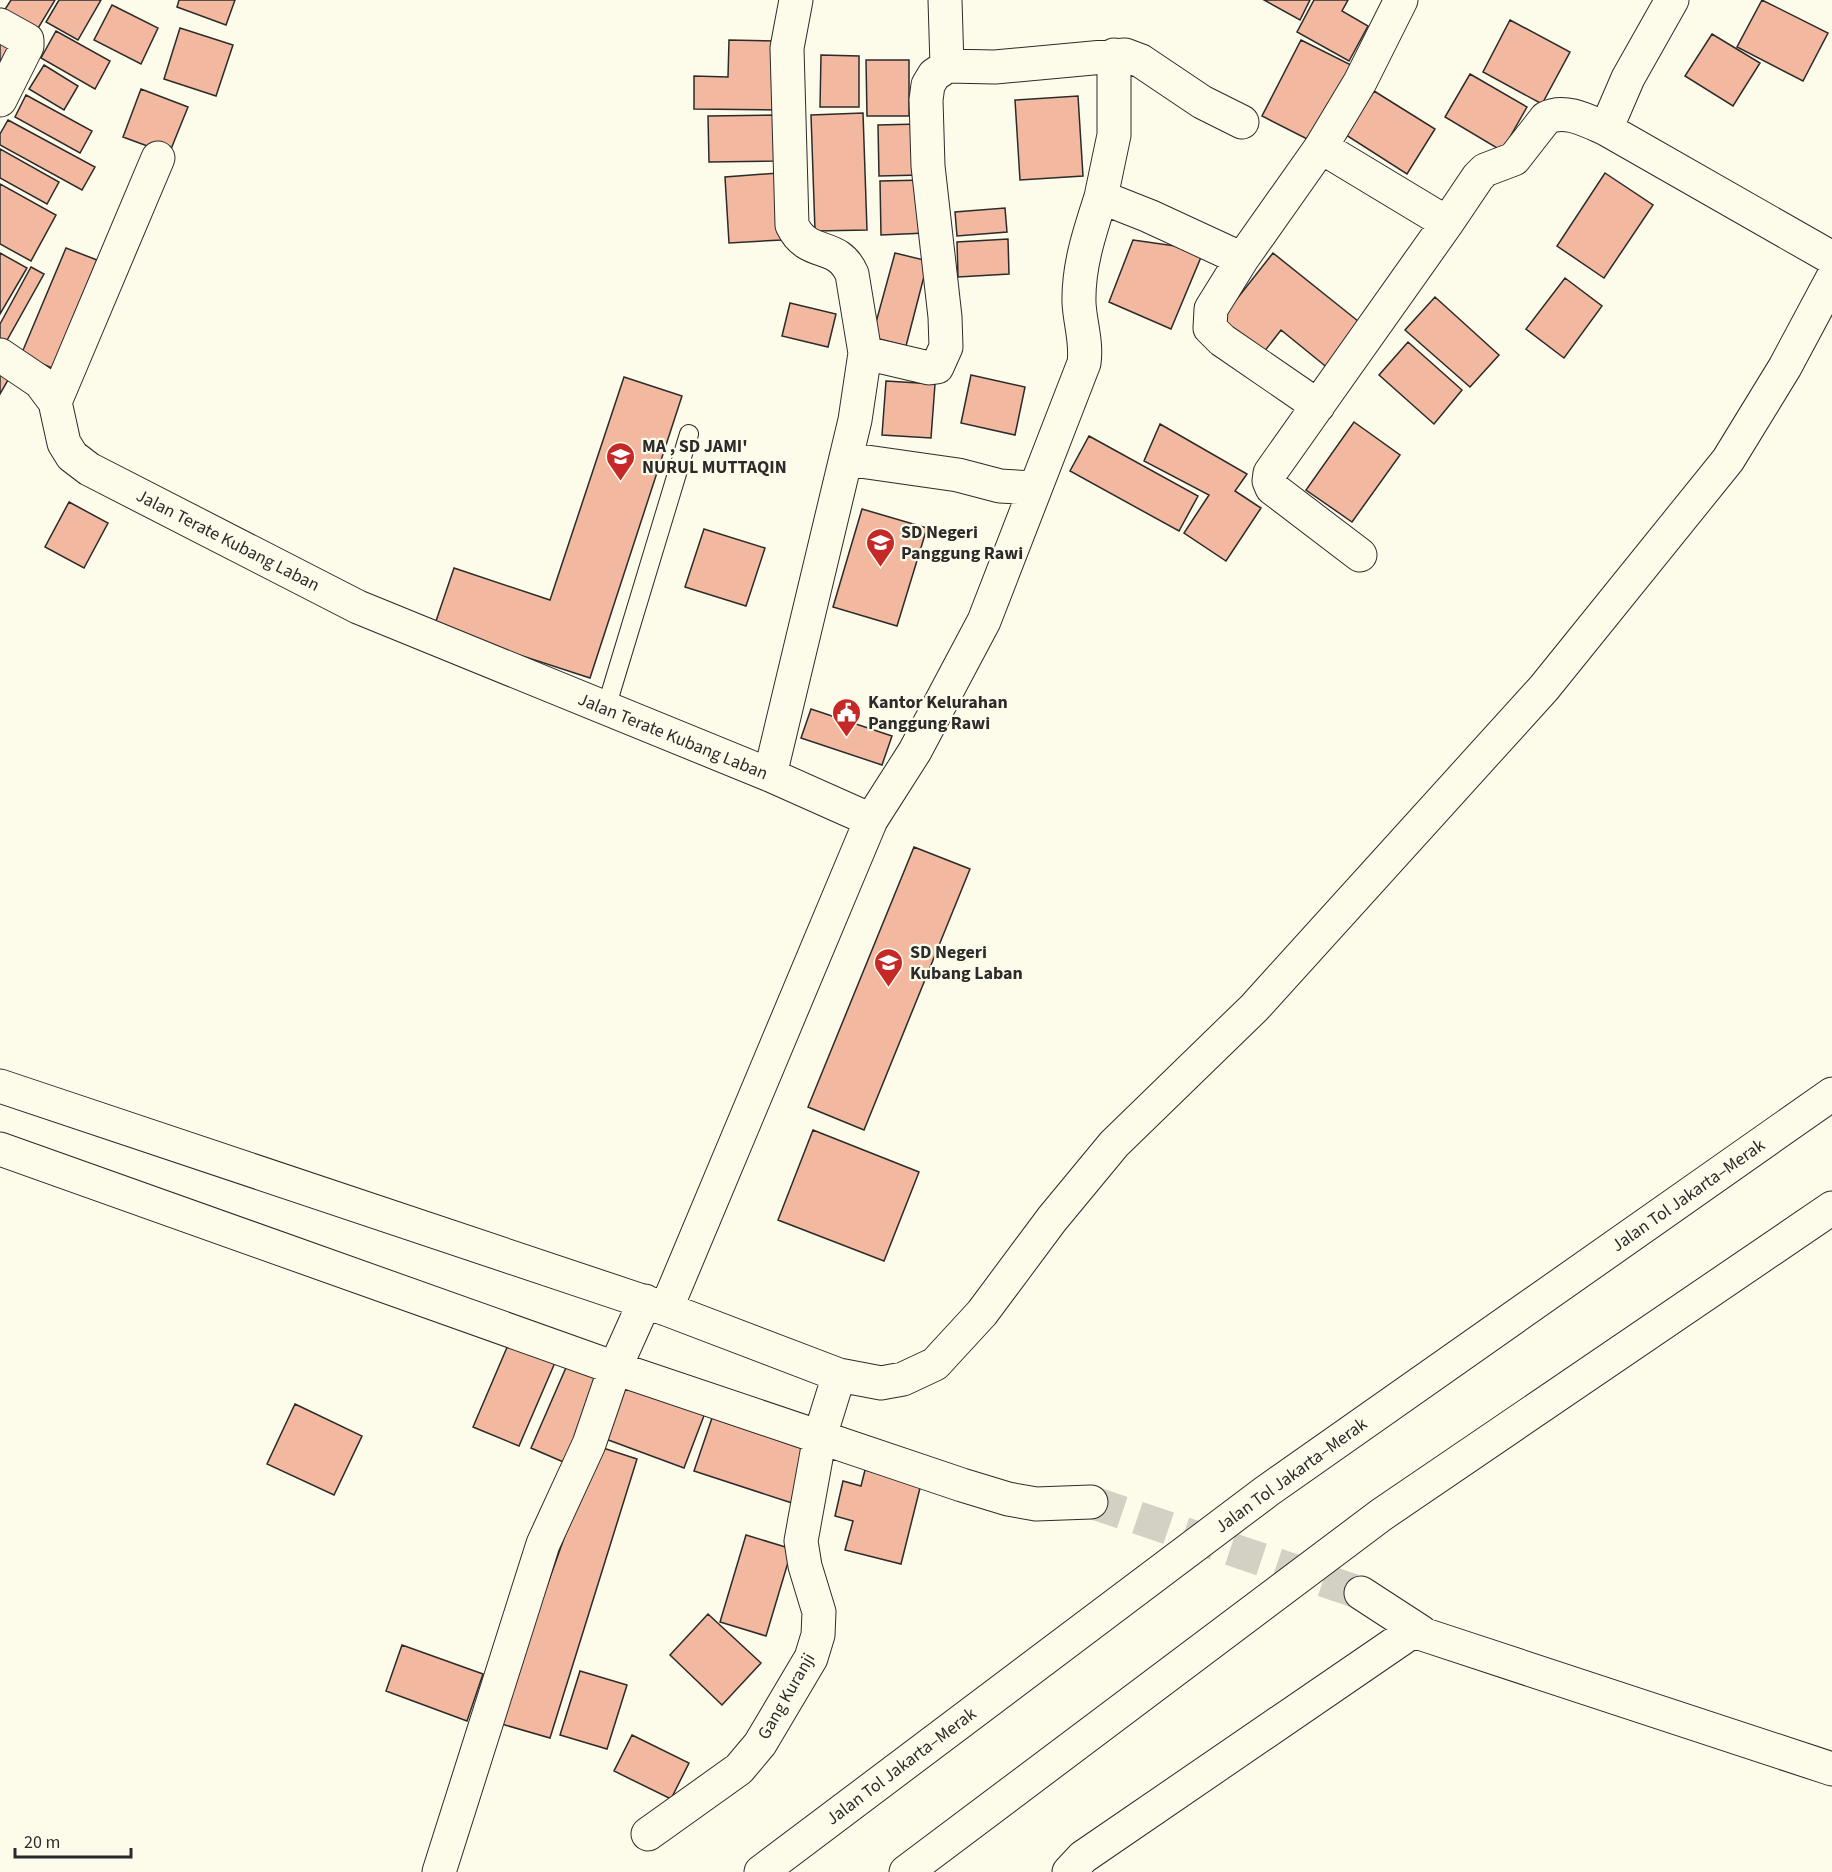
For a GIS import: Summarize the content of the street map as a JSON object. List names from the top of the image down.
{
  "streets": {
    "main road": ["Jalan Terate Kubang Laban", "Jalan Tol Jakarta–Merak", "Gang Kuranji"]
  },
  "places": {
    "school or university": ["MA , SD JAMI' NURUL MUTTAQIN", "SD Negeri Panggung Rawi", "SD Negeri Kubang Laban"],
    "public building": ["Kantor Kelurahan Panggung Rawi"]
  },
  "scale_bar": "20 m"
}
